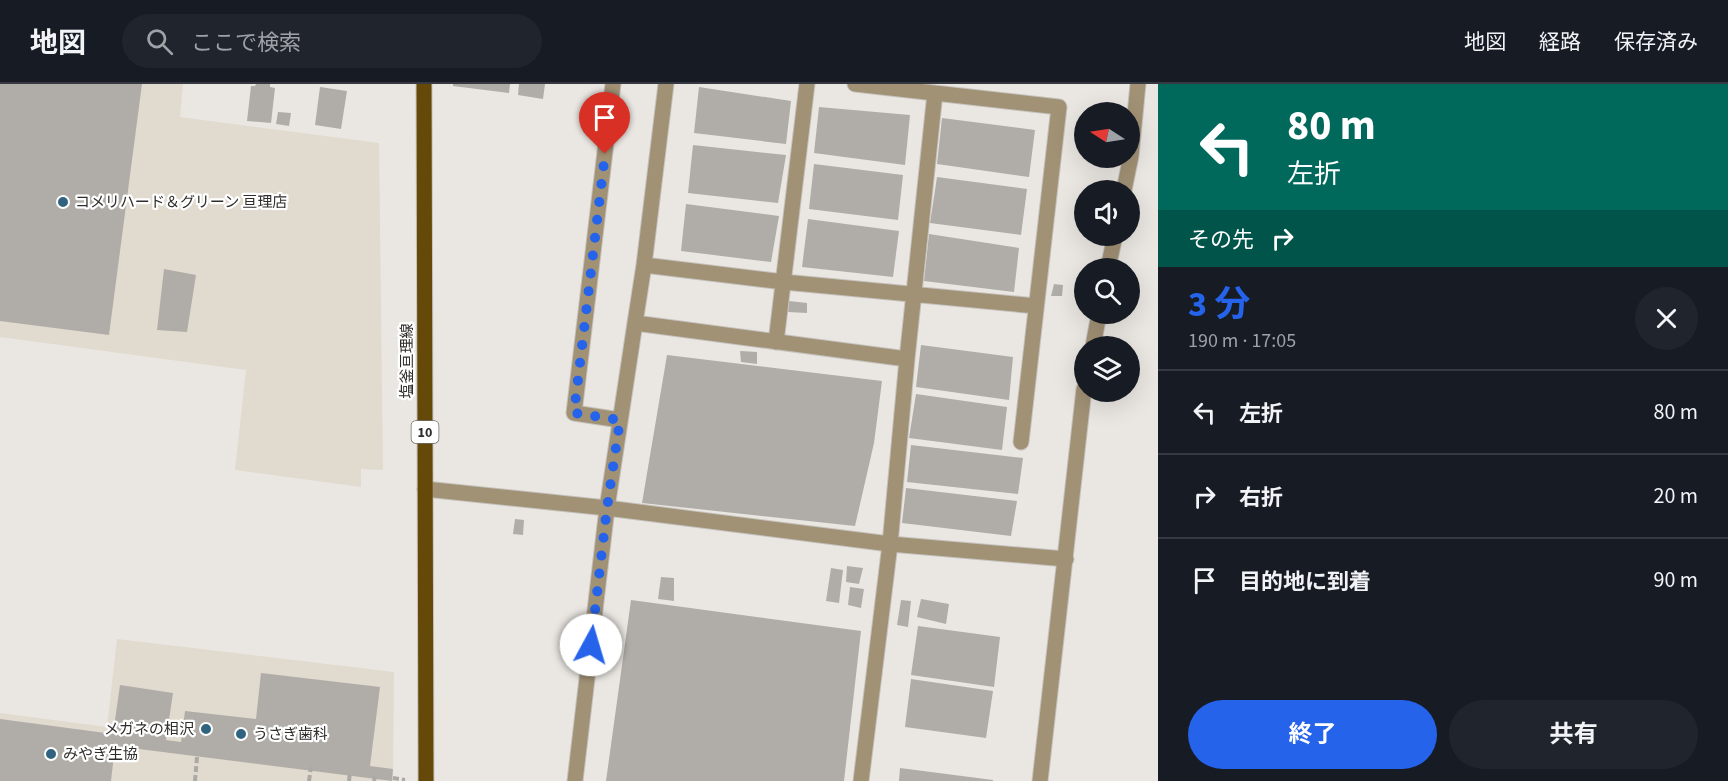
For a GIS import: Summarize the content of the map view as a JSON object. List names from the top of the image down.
{
  "streets": {
    "main road": ["塩釜亘理線", "10"]
  },
  "places": [
    "コメリハード＆グリーン 亘理店",
    "メガネの相沢",
    "うさぎ歯科",
    "みやぎ生協"
  ],
  "north": "left",
  "page": {
    "header": "地図",
    "search": "ここで検索",
    "nav": ["地図", "経路", "保存済み"],
    "turn": ["80 m", "左折"],
    "then": "その先",
    "heading": ["3 分", "190 m · 17:05"],
    "list": [
      {
        "name": "左折",
        "value": "80 m"
      },
      {
        "name": "右折",
        "value": "20 m"
      },
      {
        "name": "目的地に到着",
        "value": "90 m"
      }
    ],
    "buttons": ["終了", "共有"]
  }
}
